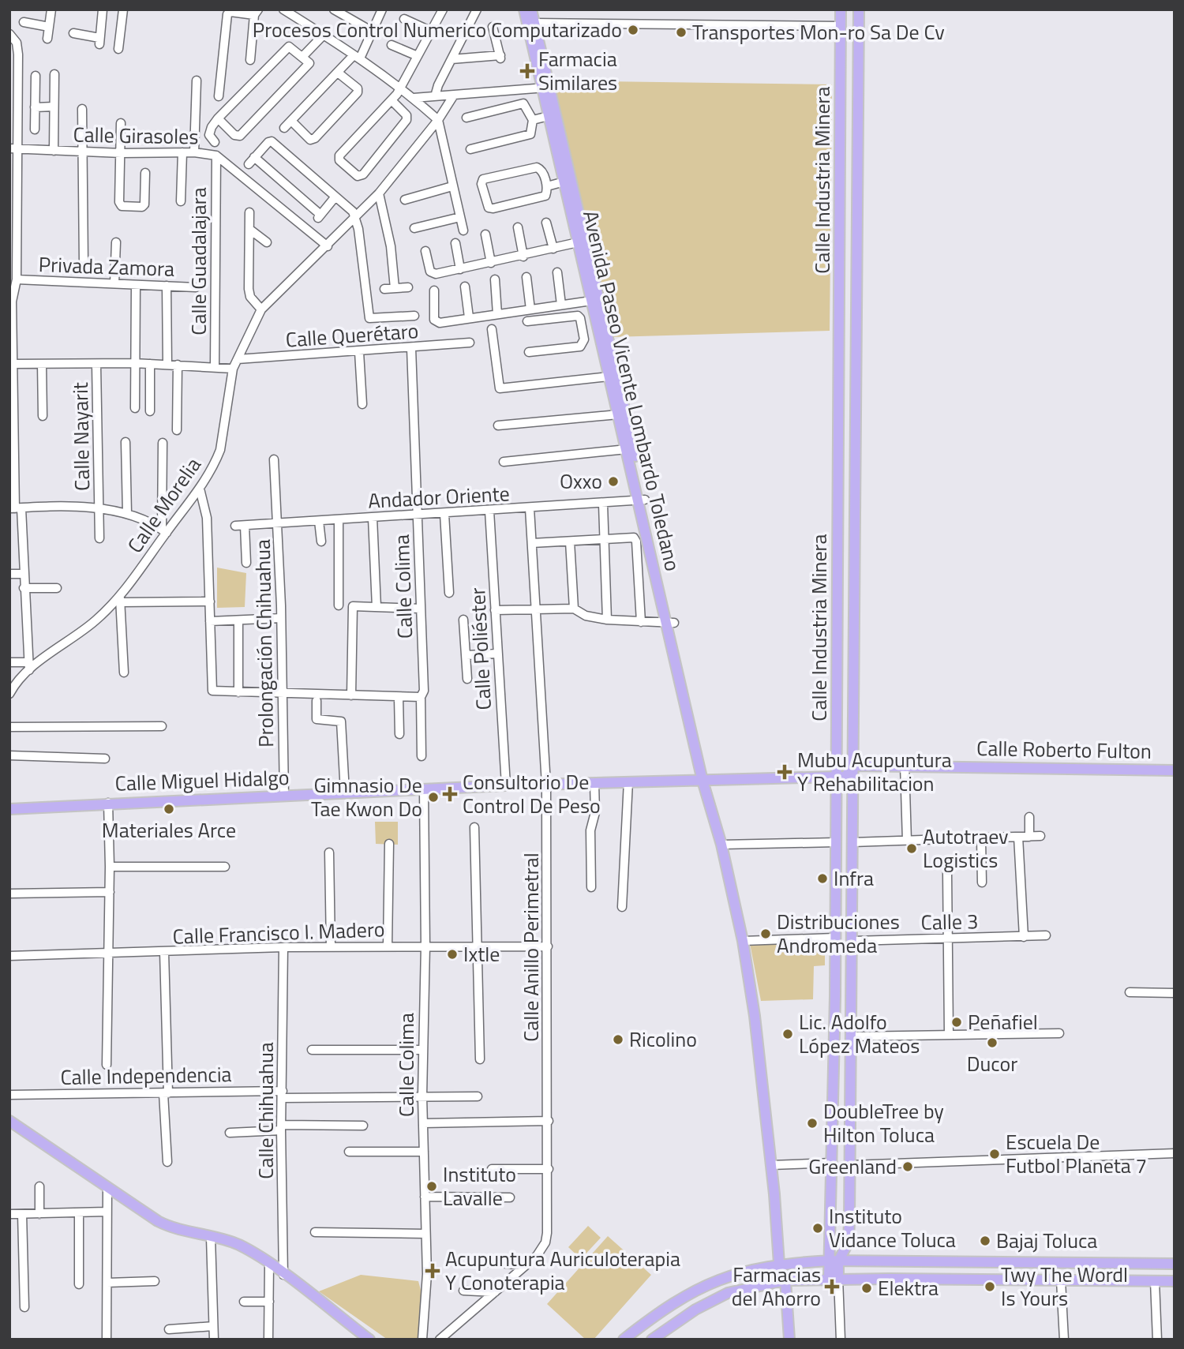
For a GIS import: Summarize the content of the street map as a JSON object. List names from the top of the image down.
{
  "streets": {
    "main road": [
      "Calle Industria Minera",
      "Avenida Paseo Vicente Lombardo Toledano",
      "Calle Roberto Fulton",
      "Calle Miguel Hidalgo"
    ],
    "street": [
      "Calle Girasoles",
      "Calle Guadalajara",
      "Privada Zamora",
      "Calle Querétaro",
      "Calle Nayarit",
      "Andador Oriente",
      "Calle Morelia",
      "Calle Colima",
      "Prolongación Chihuahua",
      "Calle Poliéster",
      "Calle 3",
      "Calle Francisco I. Madero",
      "Calle Anillo Perimetral",
      "Calle Independencia",
      "Calle Chihuahua"
    ]
  },
  "crossings": [
    ["Calle Girasoles", "Calle Guadalajara"],
    ["Calle Girasoles", "Calle Morelia"],
    ["Calle Industria Minera", "Calle Roberto Fulton"],
    ["Calle Industria Minera", "Calle Miguel Hidalgo"],
    ["Calle Industria Minera", "Calle 3"],
    ["Calle Querétaro", "Calle Morelia"],
    ["Calle Querétaro", "Calle Colima"],
    ["Avenida Paseo Vicente Lombardo Toledano", "Andador Oriente"],
    ["Avenida Paseo Vicente Lombardo Toledano", "Calle Miguel Hidalgo"],
    ["Calle Nayarit", "Calle Morelia"],
    ["Andador Oriente", "Calle Colima"],
    ["Andador Oriente", "Prolongación Chihuahua"],
    ["Andador Oriente", "Calle Poliéster"],
    ["Andador Oriente", "Calle Anillo Perimetral"],
    ["Calle Colima", "Calle Miguel Hidalgo"],
    ["Calle Colima", "Calle Francisco I. Madero"],
    ["Calle Colima", "Calle Independencia"],
    ["Prolongación Chihuahua", "Calle Miguel Hidalgo"],
    ["Calle Poliéster", "Calle Miguel Hidalgo"],
    ["Calle Miguel Hidalgo", "Calle Anillo Perimetral"],
    ["Calle Francisco I. Madero", "Calle Anillo Perimetral"],
    ["Calle Francisco I. Madero", "Calle Chihuahua"],
    ["Calle Independencia", "Calle Chihuahua"]
  ],
  "places": {
    "other": [
      "Procesos Control Numerico Computarizado",
      "Transportes Mon-ro Sa De Cv",
      "Oxxo",
      "Gimnasio De Tae Kwon Do",
      "Materiales Arce",
      "Autotraev Logistics",
      "Infra",
      "Distribuciones Andromeda",
      "Ixtle",
      "Peñafiel",
      "Lic. Adolfo López Mateos",
      "Ricolino",
      "Ducor",
      "DoubleTree by Hilton Toluca",
      "Escuela De Futbol Planeta 7",
      "Greenland",
      "Instituto Lavalle",
      "Instituto Vidance Toluca",
      "Bajaj Toluca",
      "Twy The Wordl Is Yours",
      "Elektra"
    ],
    "health": [
      "Farmacia Similares",
      "Mubu Acupuntura Y Rehabilitacion",
      "Consultorio De Control De Peso",
      "Acupuntura Auriculoterapia Y Conoterapia",
      "Farmacias del Ahorro"
    ]
  }
}
